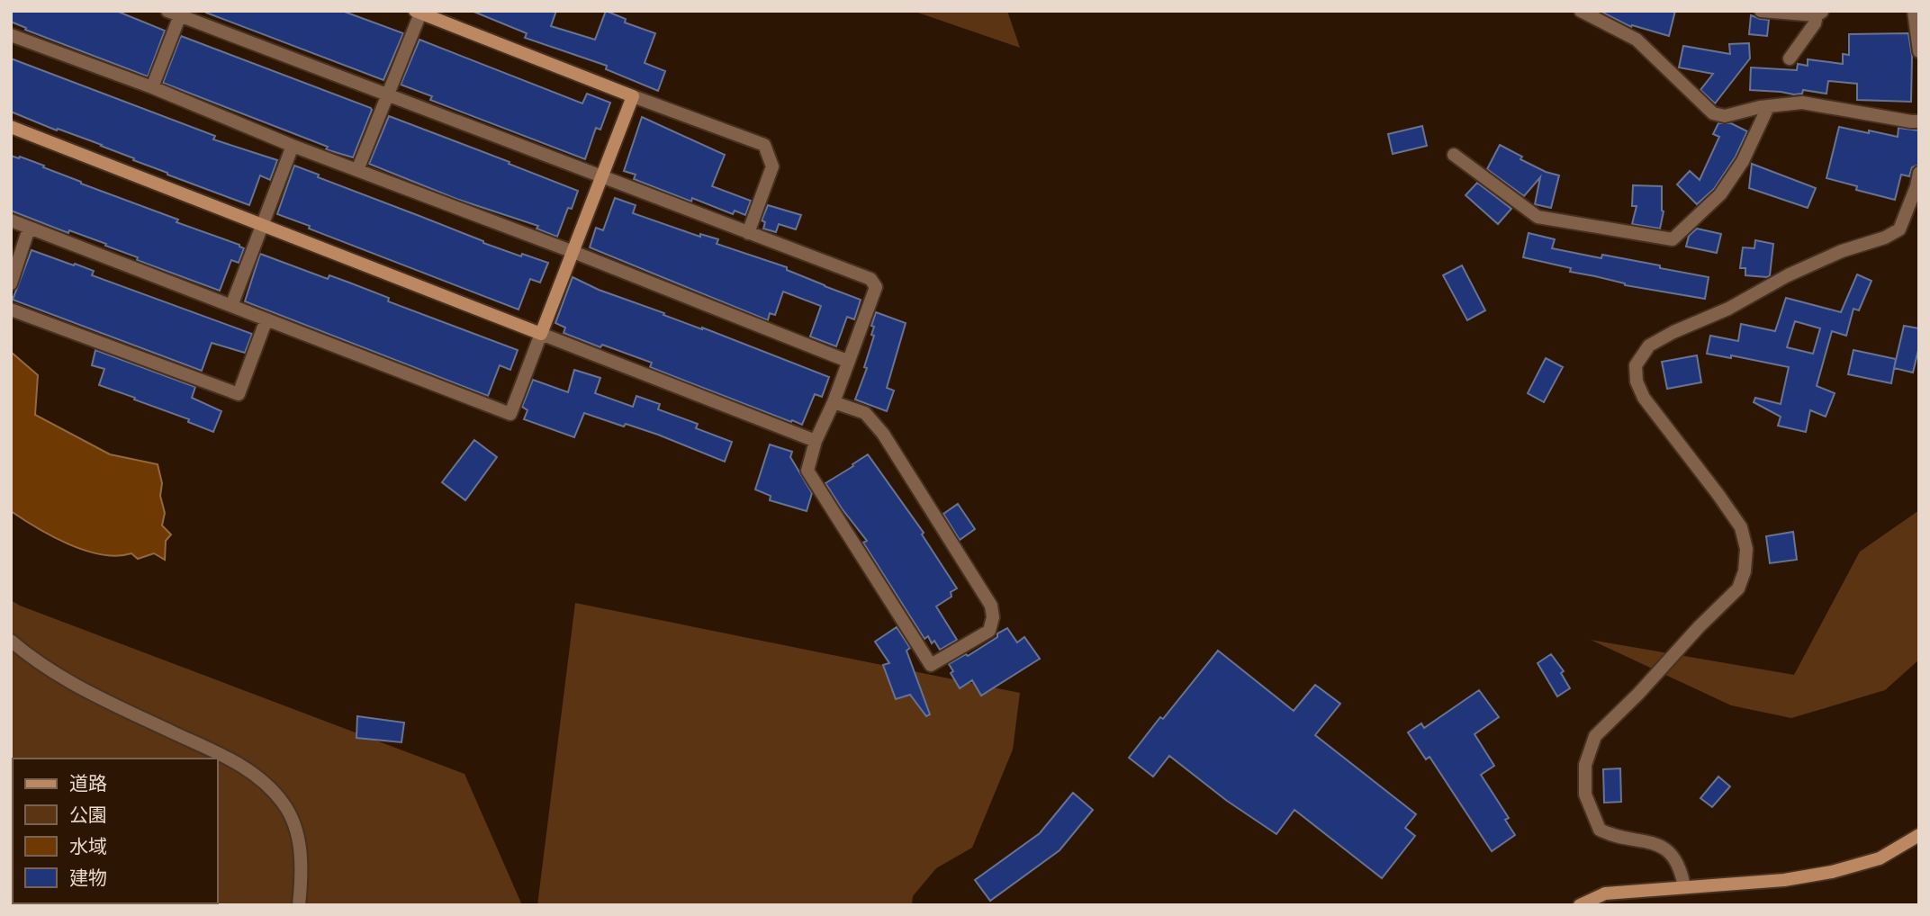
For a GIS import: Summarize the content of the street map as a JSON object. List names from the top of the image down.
{
  "legend": [
    "道路",
    "公園",
    "水域",
    "建物"
  ]
}
